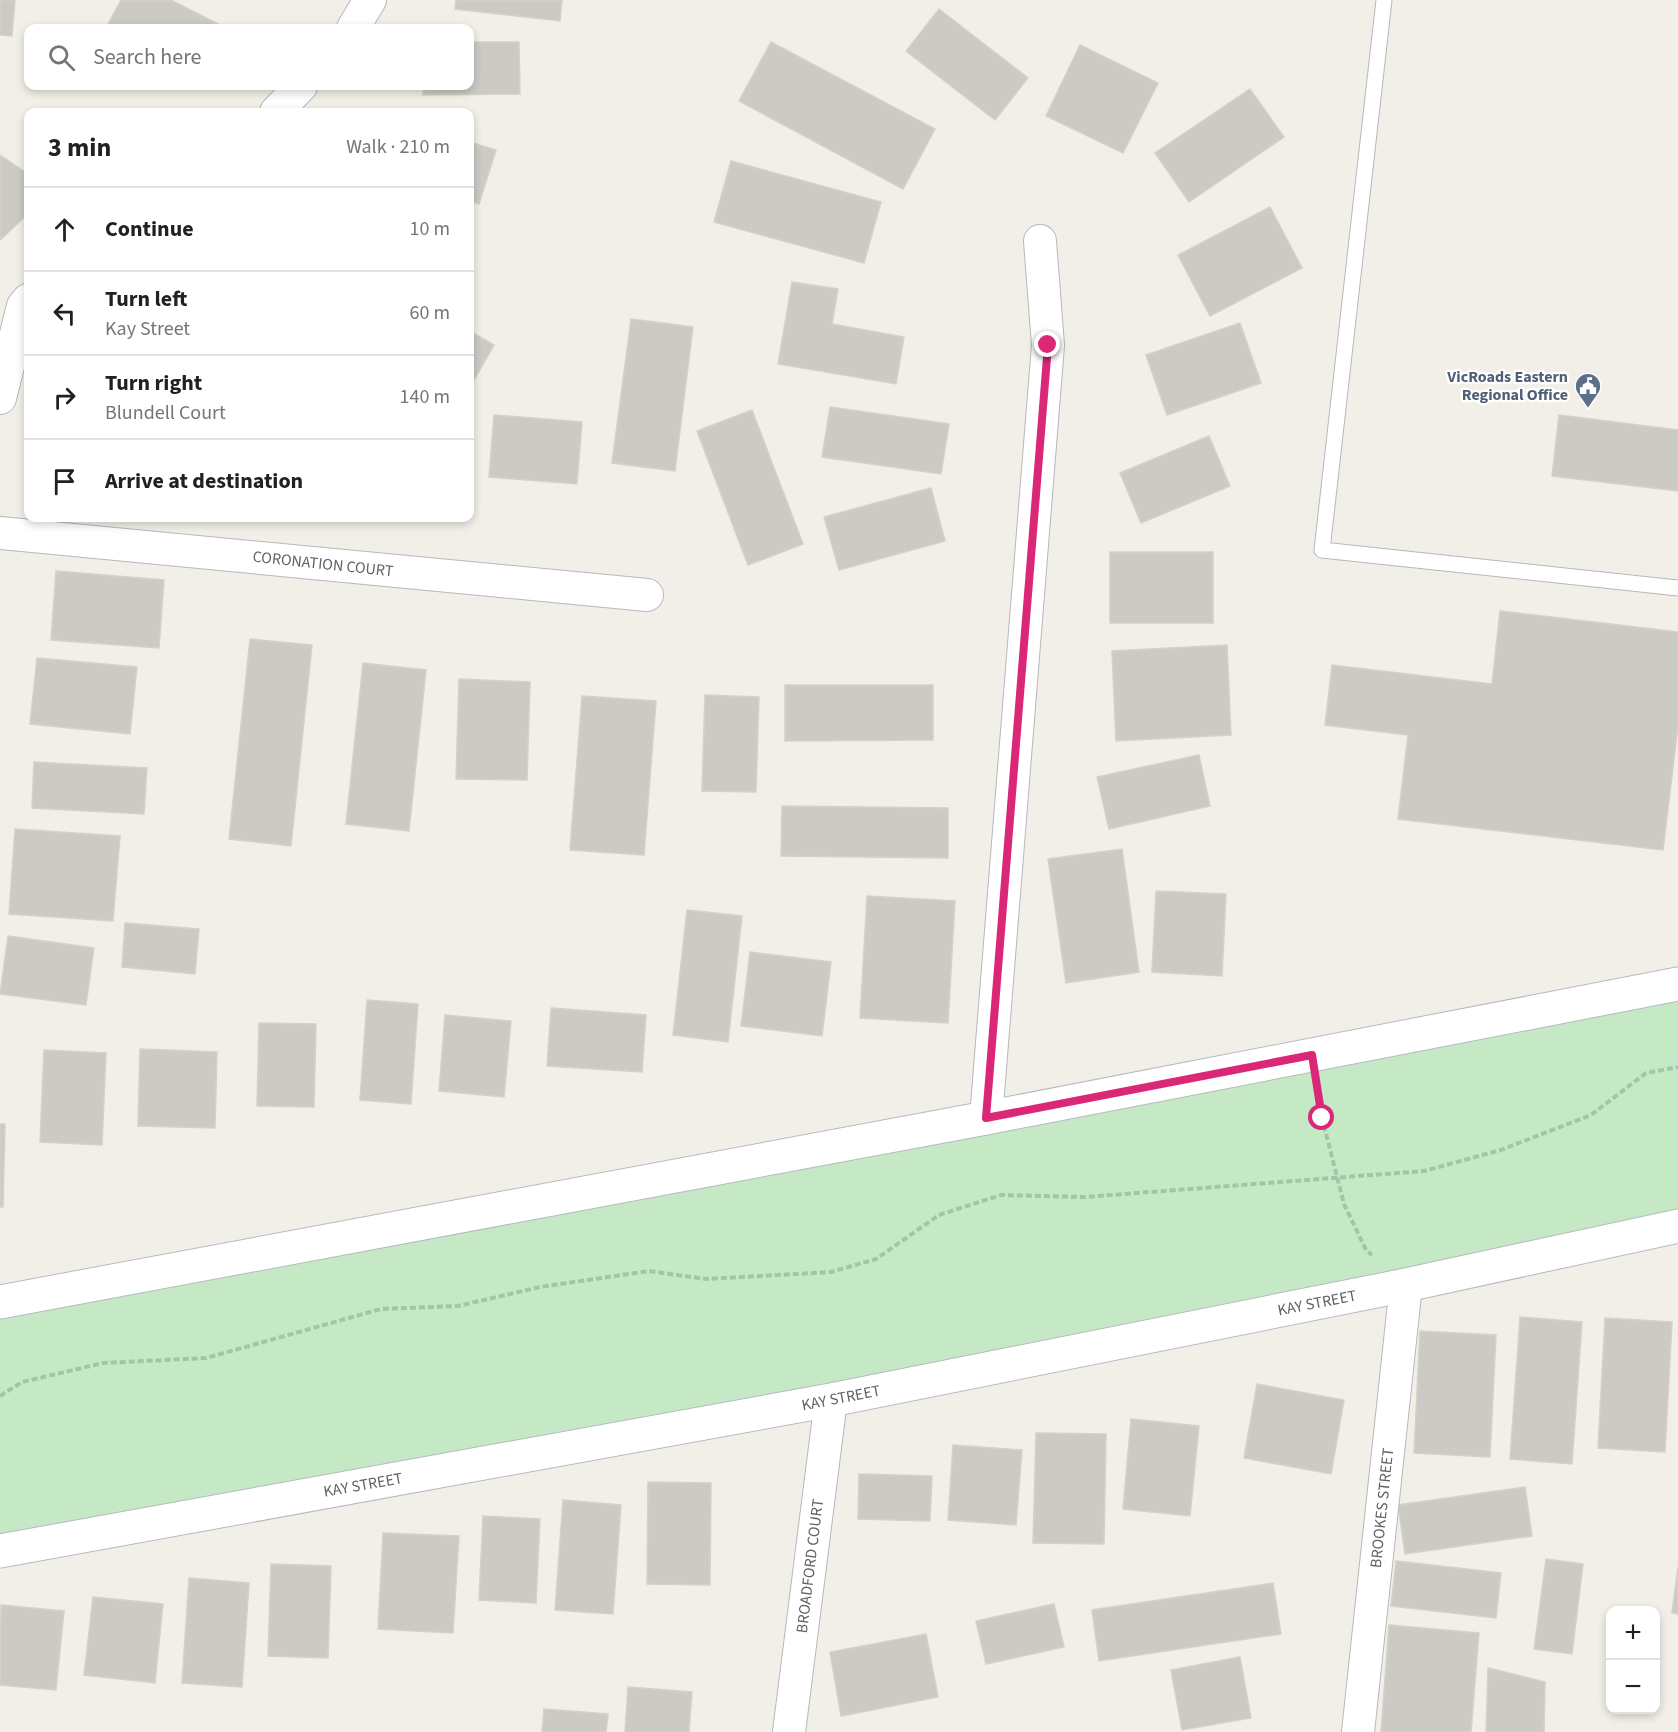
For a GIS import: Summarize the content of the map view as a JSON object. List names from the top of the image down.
{
  "streets": {
    "street": [
      "CORONATION COURT",
      "KAY STREET",
      "BROOKES STREET",
      "BROADFORD COURT"
    ]
  },
  "crossings": [
    ["KAY STREET", "BROOKES STREET"],
    ["KAY STREET", "BROADFORD COURT"]
  ],
  "places": {
    "public building": ["VicRoads Eastern Regional Office"]
  },
  "page": {
    "search": "Search here",
    "heading": ["3 min", "Walk · 210 m"],
    "list": [
      ["Continue", "10 m"],
      ["Turn left", "Kay Street", "60 m"],
      ["Turn right", "Blundell Court", "140 m"],
      "Arrive at destination"
    ],
    "map_buttons": ["+", "−"]
  }
}
